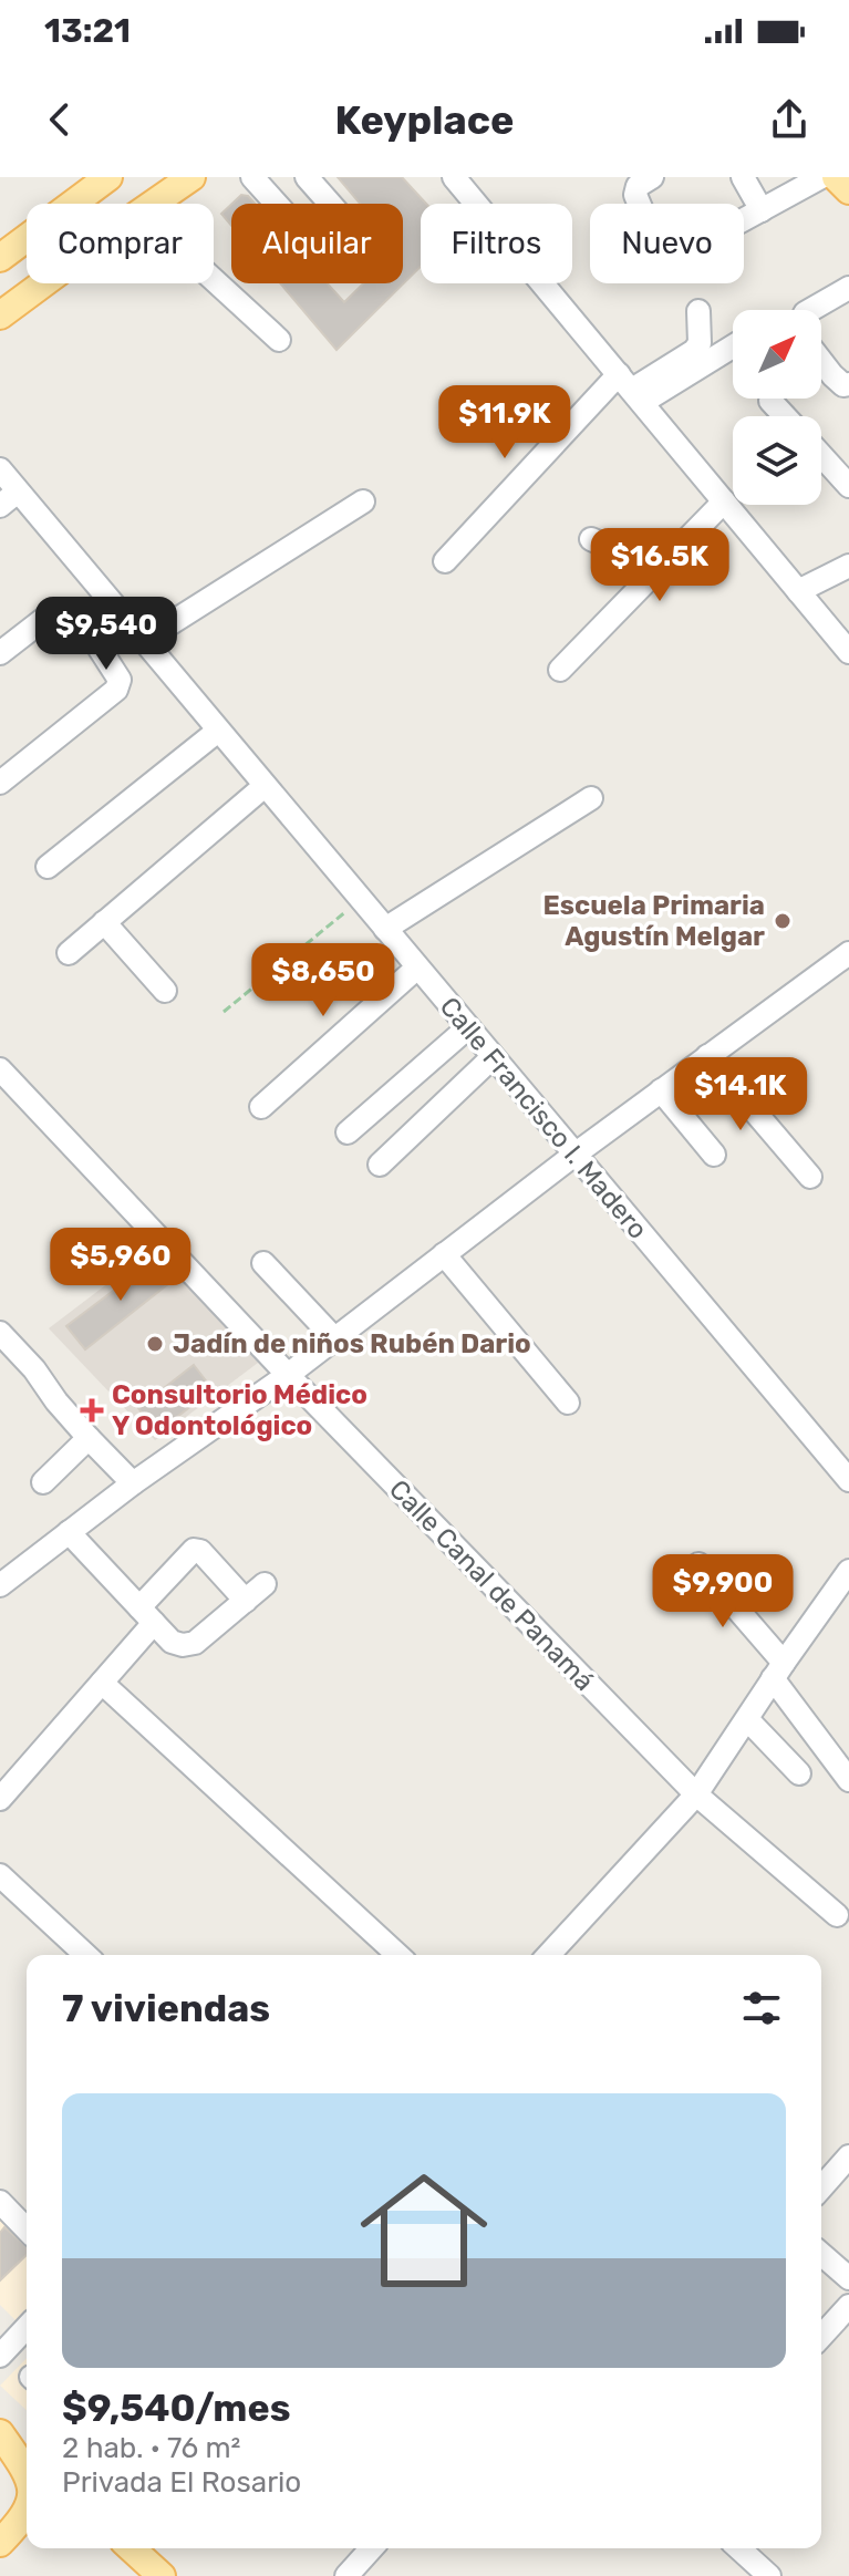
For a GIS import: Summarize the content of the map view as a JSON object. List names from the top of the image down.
{
  "streets": {
    "street": ["Calle Francisco I. Madero", "Calle Canal de Panamá"]
  },
  "places": {
    "other": ["Escuela Primaria Agustín Melgar", "Jadín de niños Rubén Dario"],
    "health": ["Consultorio Médico Y Odontológico"]
  },
  "north": "top right",
  "page": {
    "status": "13:21",
    "header": "Keyplace",
    "chip": [
      "Comprar",
      "Alquilar",
      "Filtros",
      "Nuevo"
    ],
    "price": [
      "$11.9K",
      "$16.5K",
      "$9,540",
      "$8,650",
      "$14.1K",
      "$5,960",
      "$9,900"
    ],
    "heading": "7 viviendas",
    "list": [
      {
        "name": "$9,540/mes",
        "note": "2 hab. · 76 m² · Privada El Rosario"
      }
    ]
  }
}
